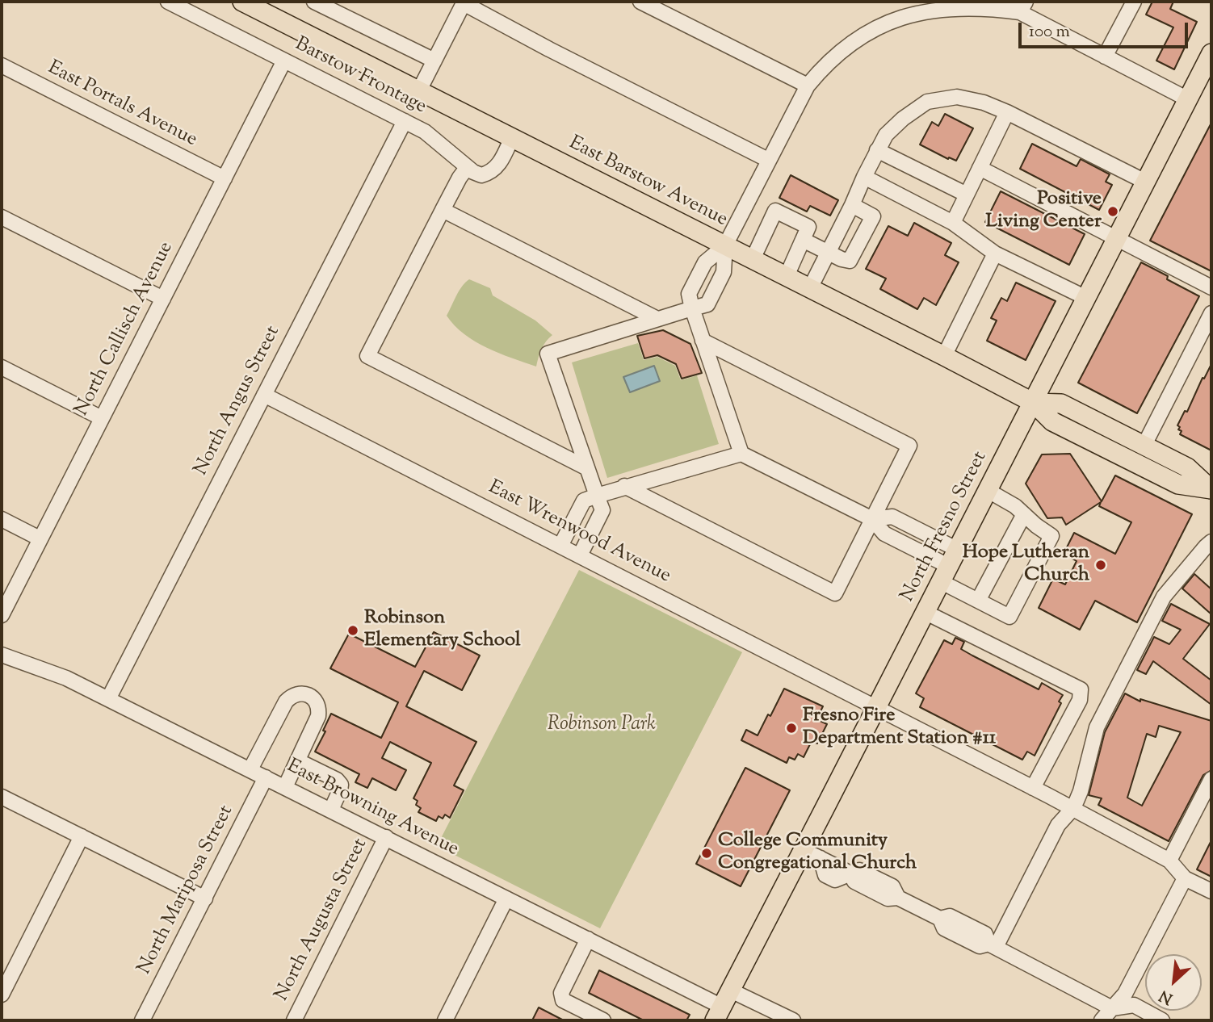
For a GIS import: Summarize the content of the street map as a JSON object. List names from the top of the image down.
{
  "streets": {
    "main road": ["East Barstow Avenue", "North Fresno Street"],
    "street": [
      "Barstow Frontage",
      "East Portals Avenue",
      "North Callisch Avenue",
      "North Angus Street",
      "East Wrenwood Avenue",
      "East Browning Avenue",
      "North Mariposa Street",
      "North Augusta Street"
    ]
  },
  "crossings": [
    ["Barstow Frontage", "North Callisch Avenue"],
    ["Barstow Frontage", "North Angus Street"],
    ["East Portals Avenue", "North Callisch Avenue"],
    ["East Barstow Avenue", "North Fresno Street"],
    ["North Angus Street", "East Wrenwood Avenue"],
    ["North Angus Street", "East Browning Avenue"],
    ["North Fresno Street", "East Wrenwood Avenue"],
    ["North Fresno Street", "East Browning Avenue"],
    ["East Browning Avenue", "North Mariposa Street"],
    ["East Browning Avenue", "North Augusta Street"]
  ],
  "parks": ["Robinson Park"],
  "places": [
    "Positive Living Center",
    "Hope Lutheran Church",
    "Robinson Elementary School",
    "Fresno Fire Department Station #11",
    "College Community Congregational Church"
  ],
  "scale_bar": "100 m",
  "north": "bottom left"
}
